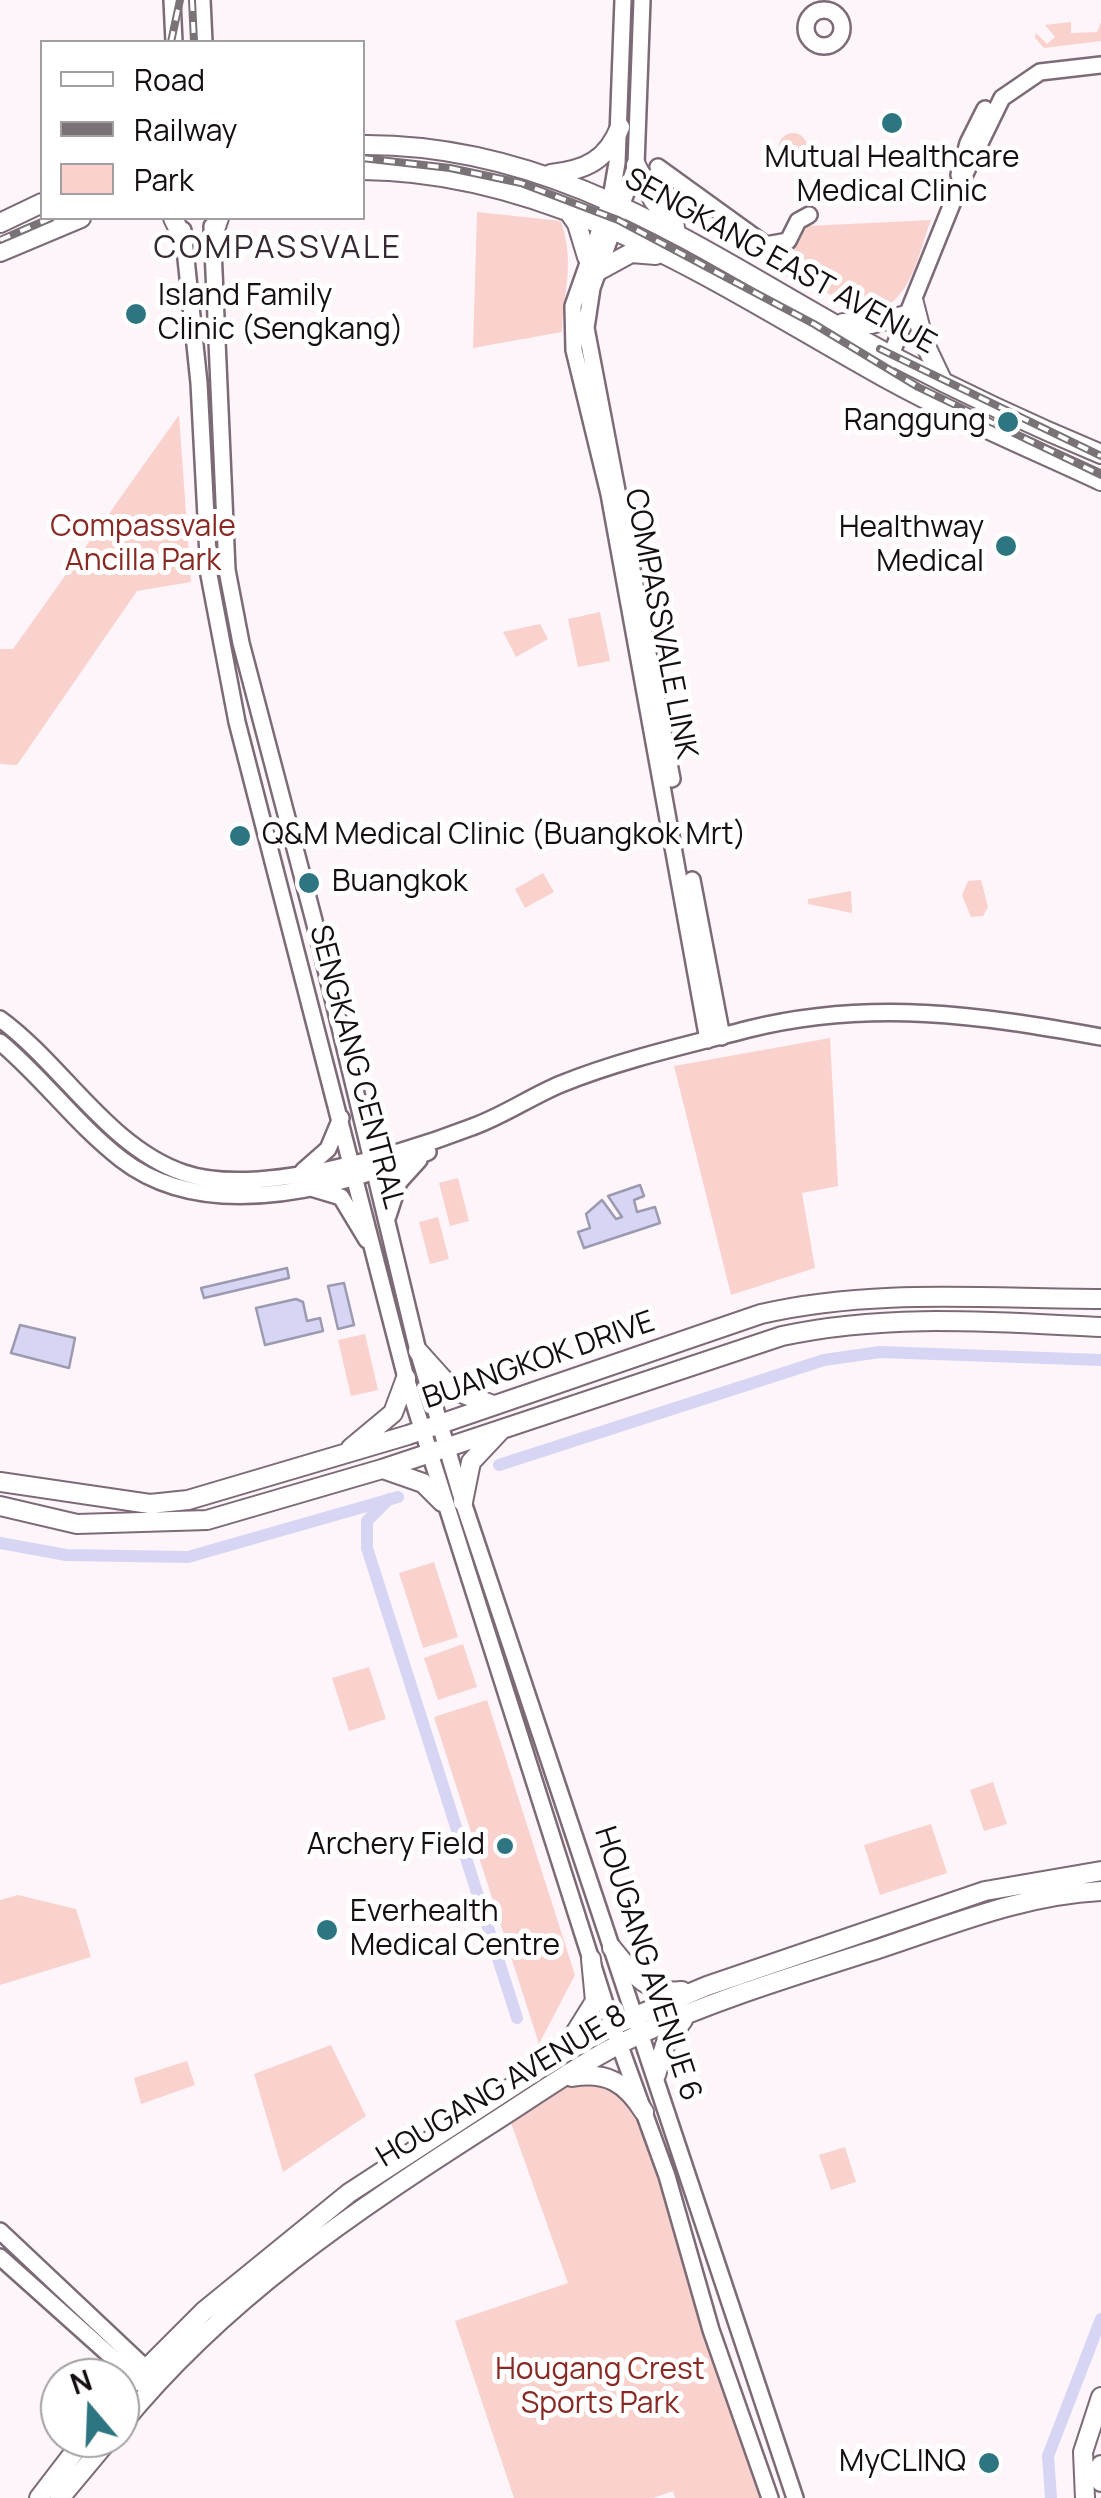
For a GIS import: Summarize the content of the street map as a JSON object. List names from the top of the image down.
{
  "streets": {
    "main road": ["SENGKANG EAST AVENUE", "BUANGKOK DRIVE", "HOUGANG AVENUE 8"],
    "street": ["COMPASSVALE LINK", "SENGKANG CENTRAL", "HOUGANG AVENUE 6"]
  },
  "crossings": [
    ["SENGKANG EAST AVENUE", "COMPASSVALE LINK"],
    ["SENGKANG CENTRAL", "BUANGKOK DRIVE"],
    ["SENGKANG CENTRAL", "HOUGANG AVENUE 6"],
    ["BUANGKOK DRIVE", "HOUGANG AVENUE 6"],
    ["HOUGANG AVENUE 6", "HOUGANG AVENUE 8"]
  ],
  "districts": ["COMPASSVALE"],
  "parks": ["Compassvale Ancilla Park", "Hougang Crest Sports Park"],
  "places": [
    "Mutual Healthcare Medical Clinic",
    "Island Family Clinic (Sengkang)",
    "Ranggung",
    "Healthway Medical",
    "Q&M Medical Clinic (Buangkok Mrt)",
    "Buangkok",
    "Archery Field",
    "Everhealth Medical Centre",
    "MyCLINQ"
  ],
  "legend": ["Road", "Railway", "Park"],
  "north": "top"
}
